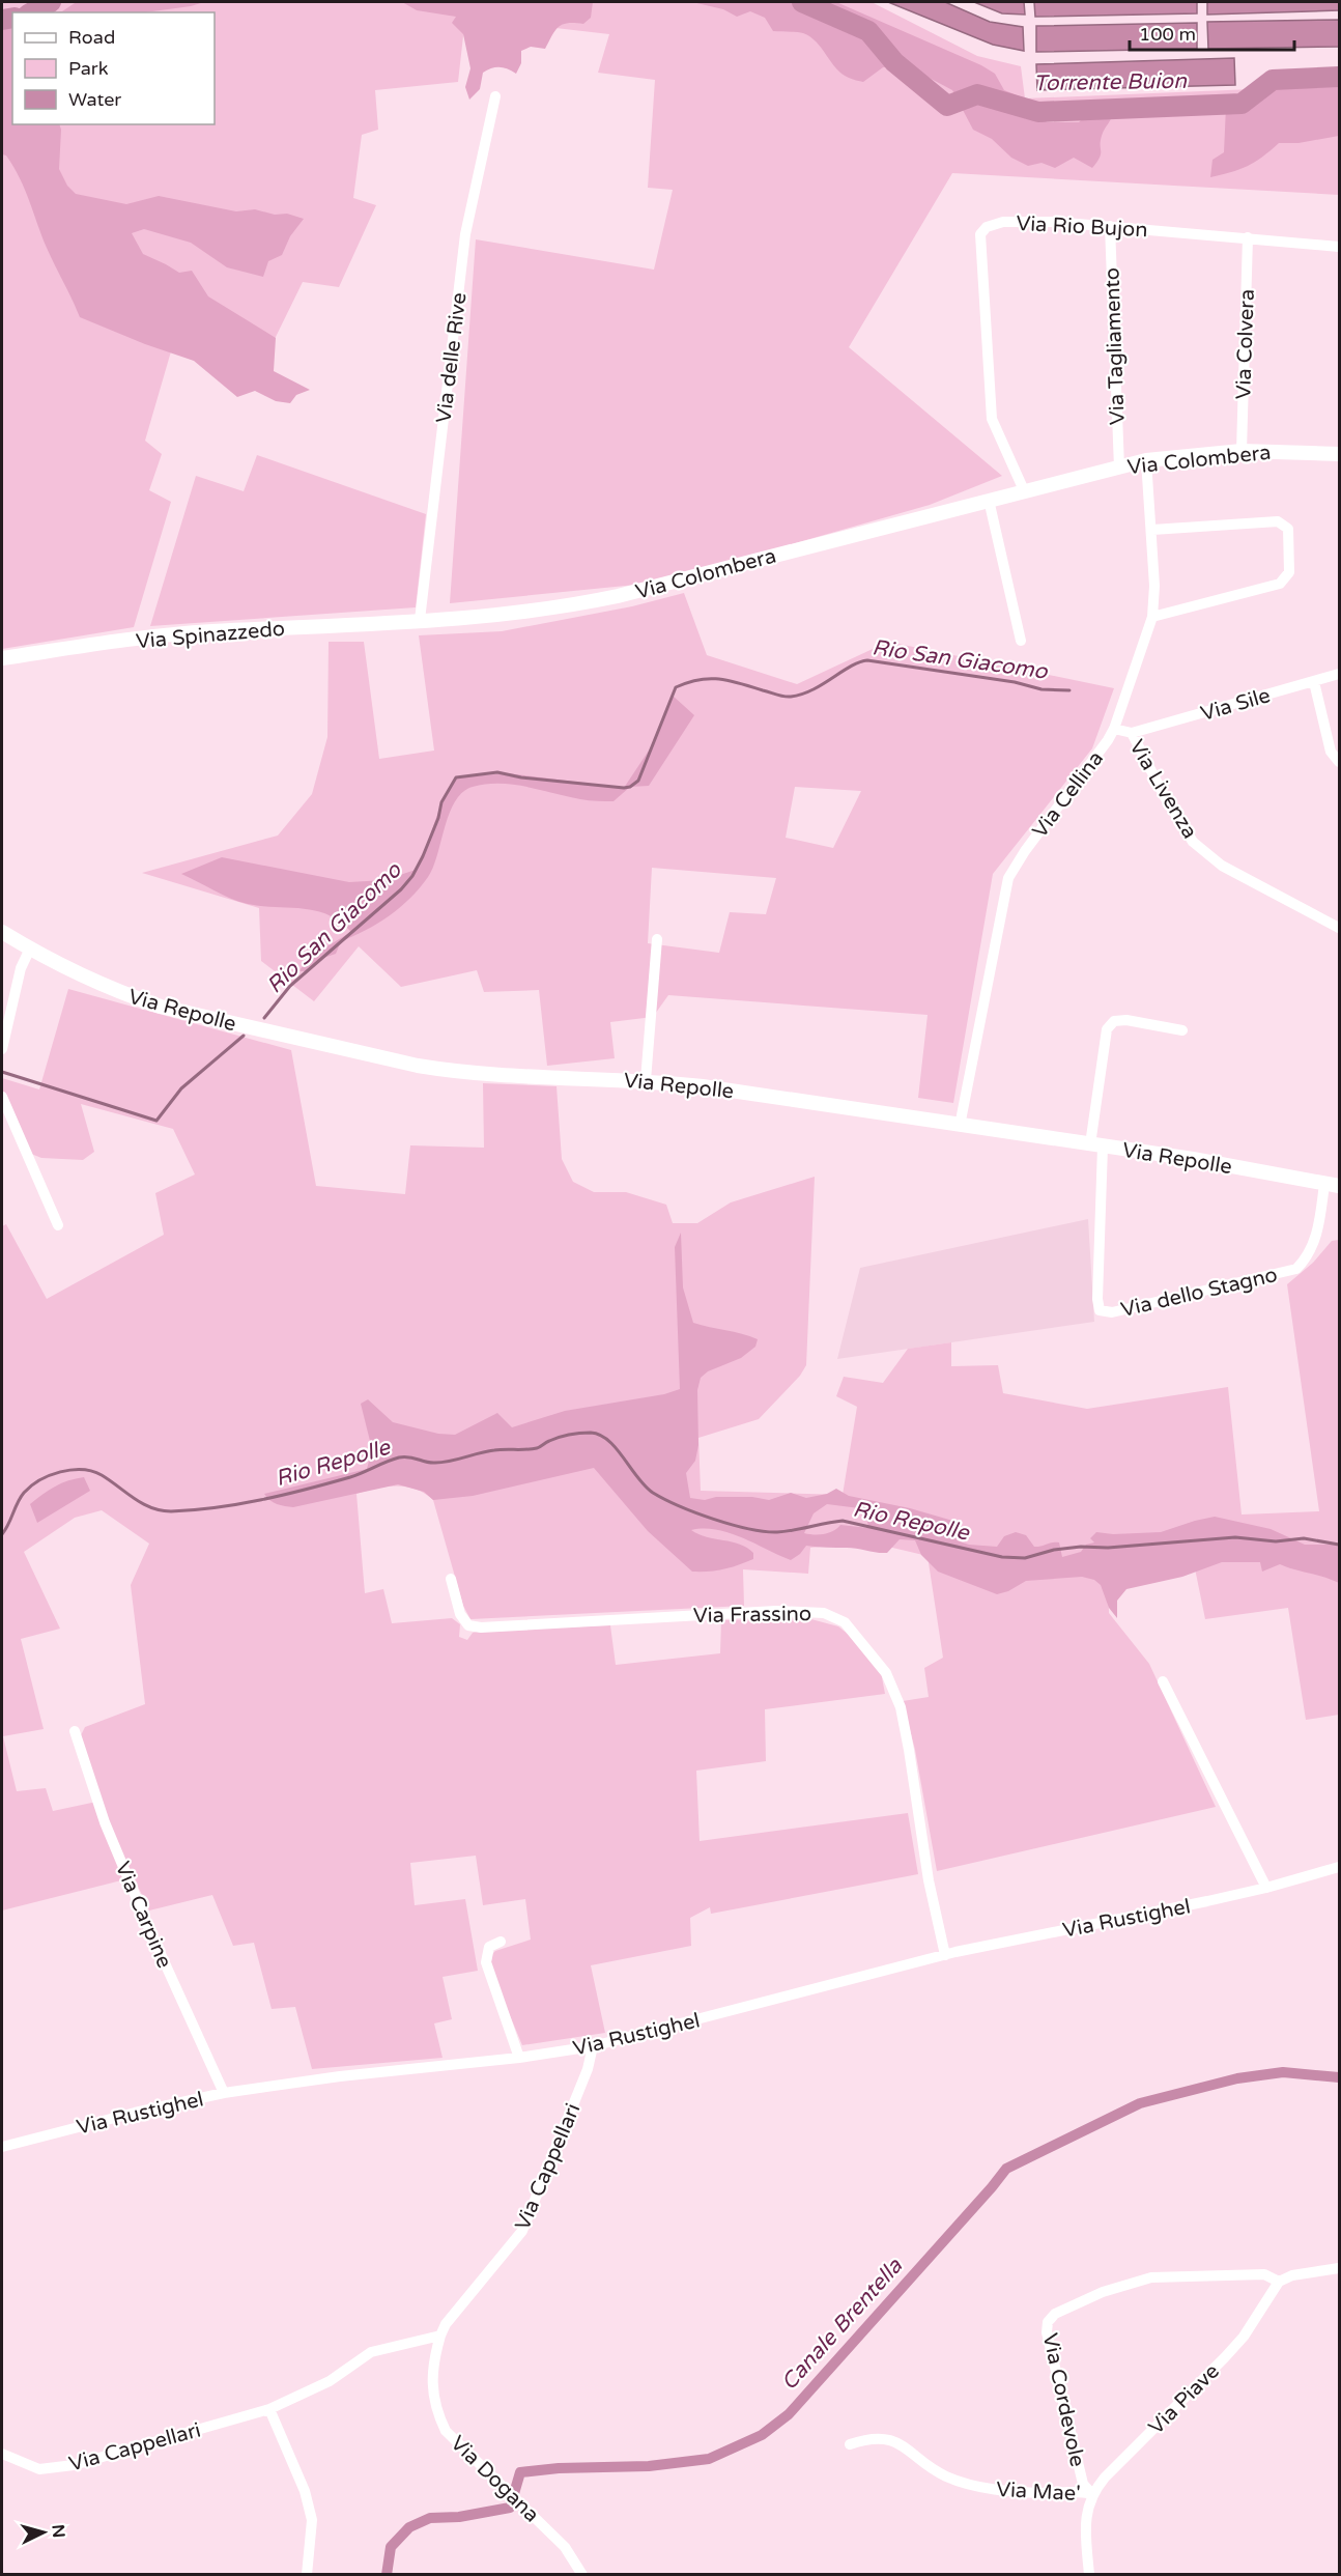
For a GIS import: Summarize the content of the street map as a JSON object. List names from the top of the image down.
{
  "streets": {
    "street": [
      "Via Rio Bujon",
      "Via Colvera",
      "Via Tagliamento",
      "Via delle Rive",
      "Via Colombera",
      "Via Spinazzedo",
      "Via Sile",
      "Via Livenza",
      "Via Cellina",
      "Via Repolle",
      "Via dello Stagno",
      "Via Frassino",
      "Via Carpine",
      "Via Rustighel",
      "Via Cappellari",
      "Via Piave",
      "Via Cordevole",
      "Via Dogana",
      "Via Mae'"
    ]
  },
  "crossings": [
    ["Via Rio Bujon", "Via Colvera"],
    ["Via Rio Bujon", "Via Tagliamento"],
    ["Via Rio Bujon", "Via Colombera"],
    ["Via Colvera", "Via Colombera"],
    ["Via Tagliamento", "Via Colombera"],
    ["Via delle Rive", "Via Colombera"],
    ["Via delle Rive", "Via Spinazzedo"],
    ["Via Colombera", "Via Spinazzedo"],
    ["Via Colombera", "Via Cellina"],
    ["Via Sile", "Via Livenza"],
    ["Via Livenza", "Via Cellina"],
    ["Via Cellina", "Via Repolle"],
    ["Via Repolle", "Via dello Stagno"],
    ["Via Frassino", "Via Rustighel"],
    ["Via Carpine", "Via Rustighel"],
    ["Via Rustighel", "Via Cappellari"],
    ["Via Cappellari", "Via Dogana"],
    ["Via Piave", "Via Cordevole"],
    ["Via Piave", "Via Mae'"],
    ["Via Cordevole", "Via Mae'"]
  ],
  "water": [
    "Torrente Buion",
    "Rio San Giacomo",
    "Rio Repolle",
    "Canale Brentella"
  ],
  "legend": ["Road", "Park", "Water"],
  "scale_bar": "100 m",
  "north": "right"
}
